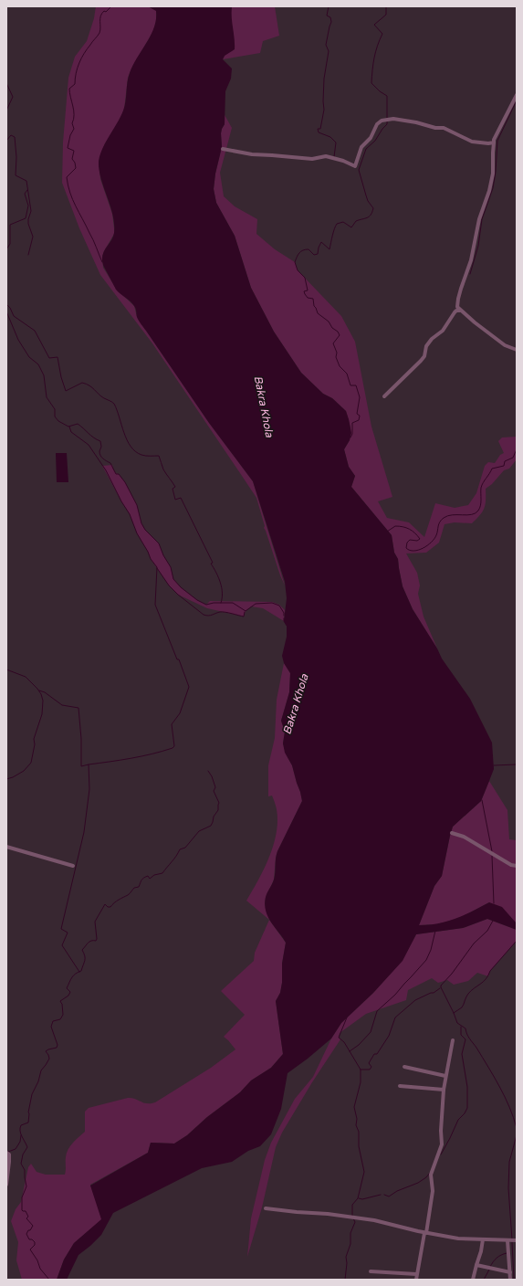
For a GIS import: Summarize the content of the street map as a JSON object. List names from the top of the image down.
{
  "water": ["Bakra Khola"]
}
